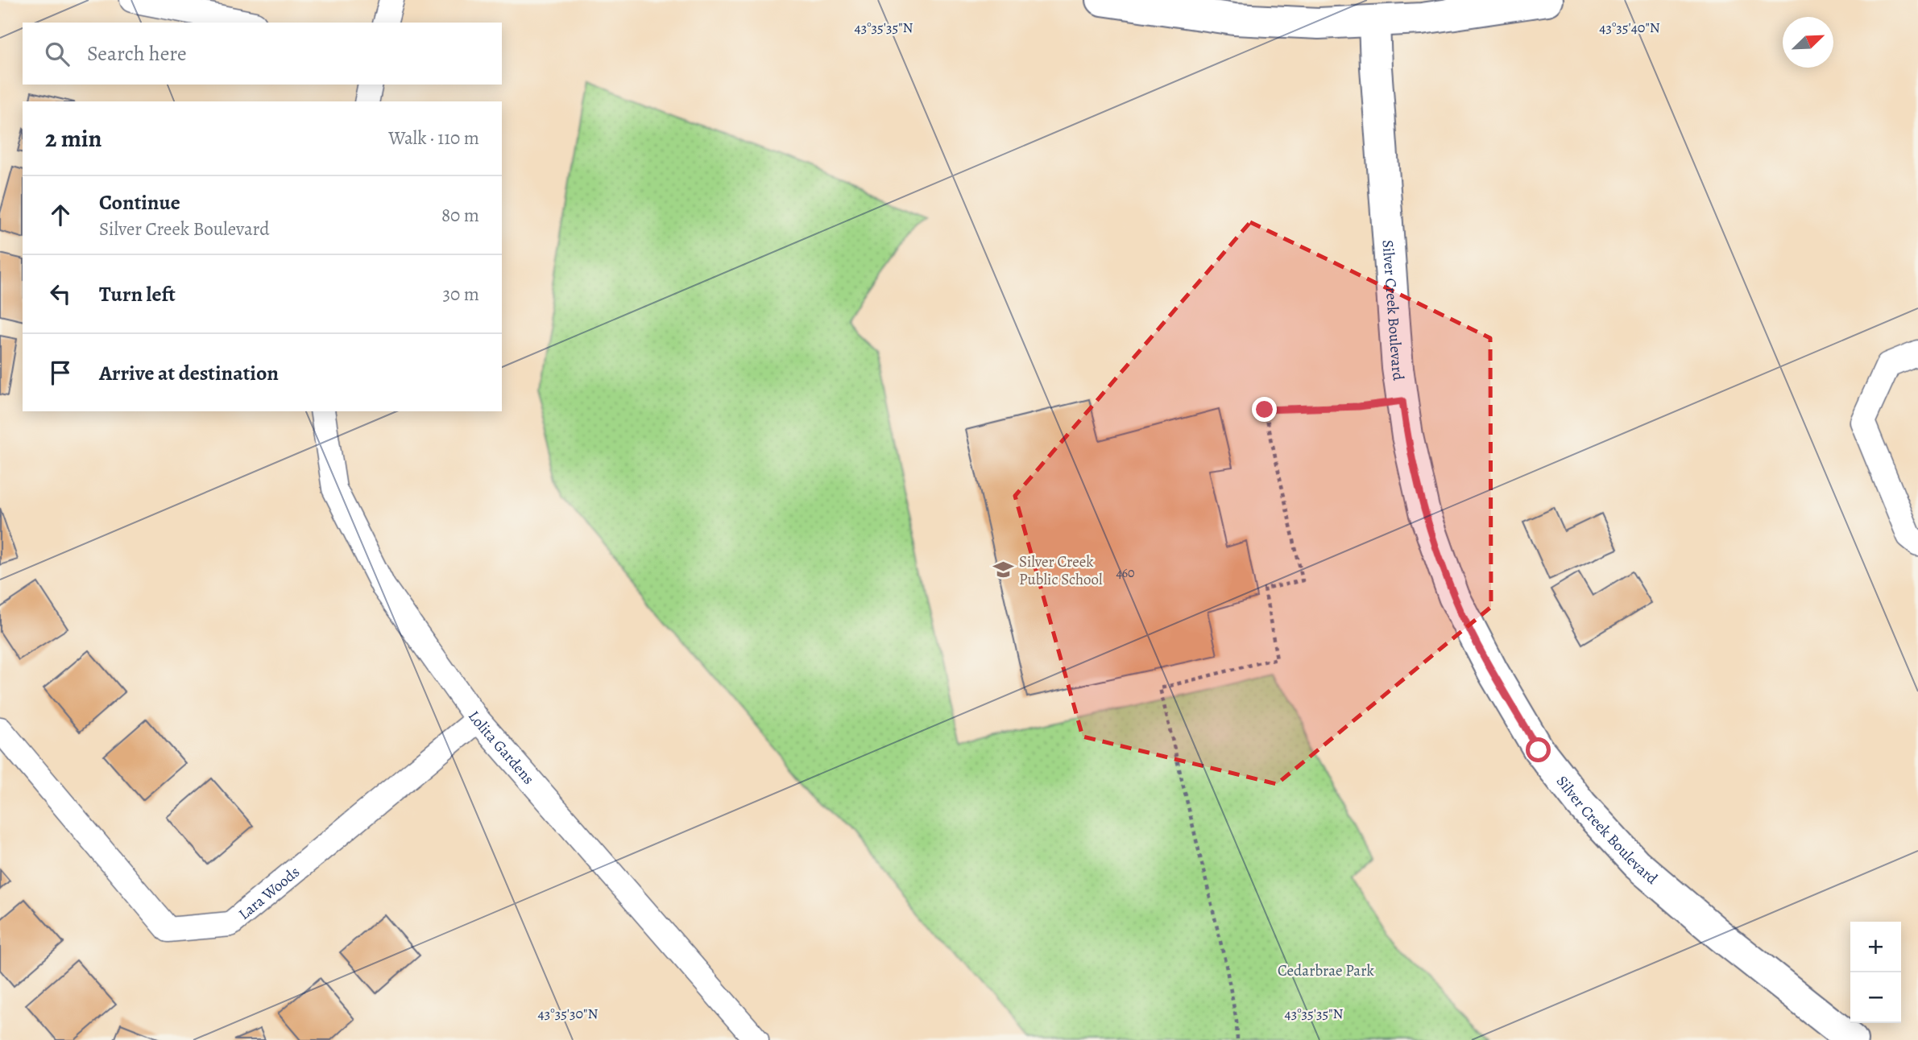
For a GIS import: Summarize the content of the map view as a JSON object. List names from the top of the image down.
{
  "streets": {
    "street": ["Silver Creek Boulevard", "Lolita Gardens", "Lara Woods"]
  },
  "crossings": [
    ["Lolita Gardens", "Lara Woods"]
  ],
  "parks": ["Cedarbrae Park"],
  "places": {
    "school or university": ["Silver Creek Public School"]
  },
  "house_numbers": ["460"],
  "north": "top right",
  "page": {
    "search": "Search here",
    "heading": ["2 min", "Walk · 110 m"],
    "list": [
      ["Continue", "Silver Creek Boulevard", "80 m"],
      ["Turn left", "30 m"],
      "Arrive at destination"
    ],
    "map_buttons": ["+", "−"]
  },
  "coordinates": ["43°35'35\"N", "43°35'40\"N", "43°35'30\"N"]
}
